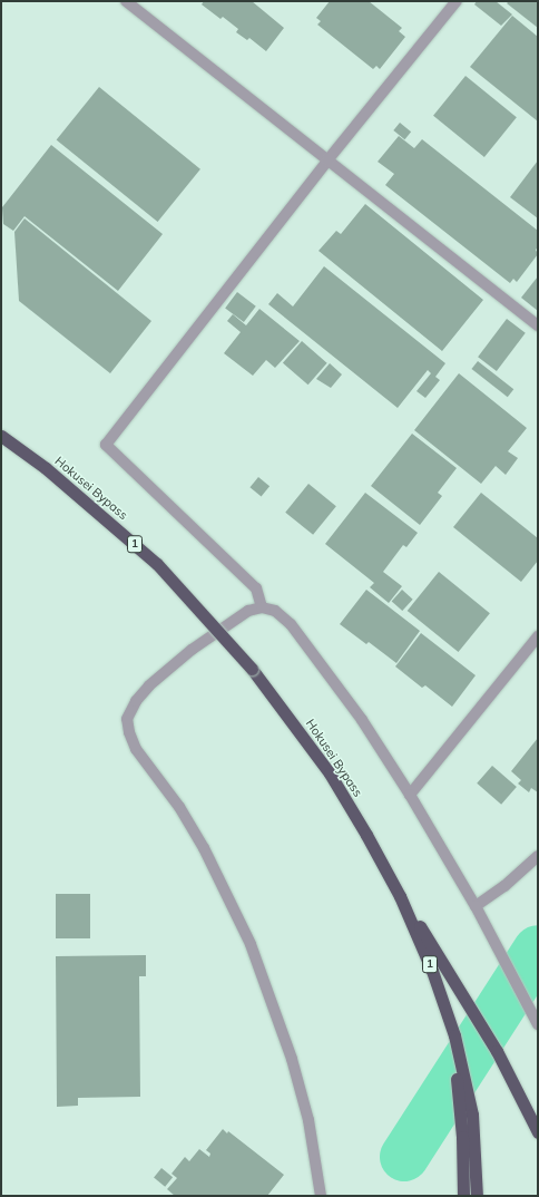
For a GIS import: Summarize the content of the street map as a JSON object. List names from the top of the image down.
{
  "streets": {
    "highway": ["Hokusei Bypass", "1"]
  },
  "crossings": [
    ["Hokusei Bypass", "1"]
  ]
}
